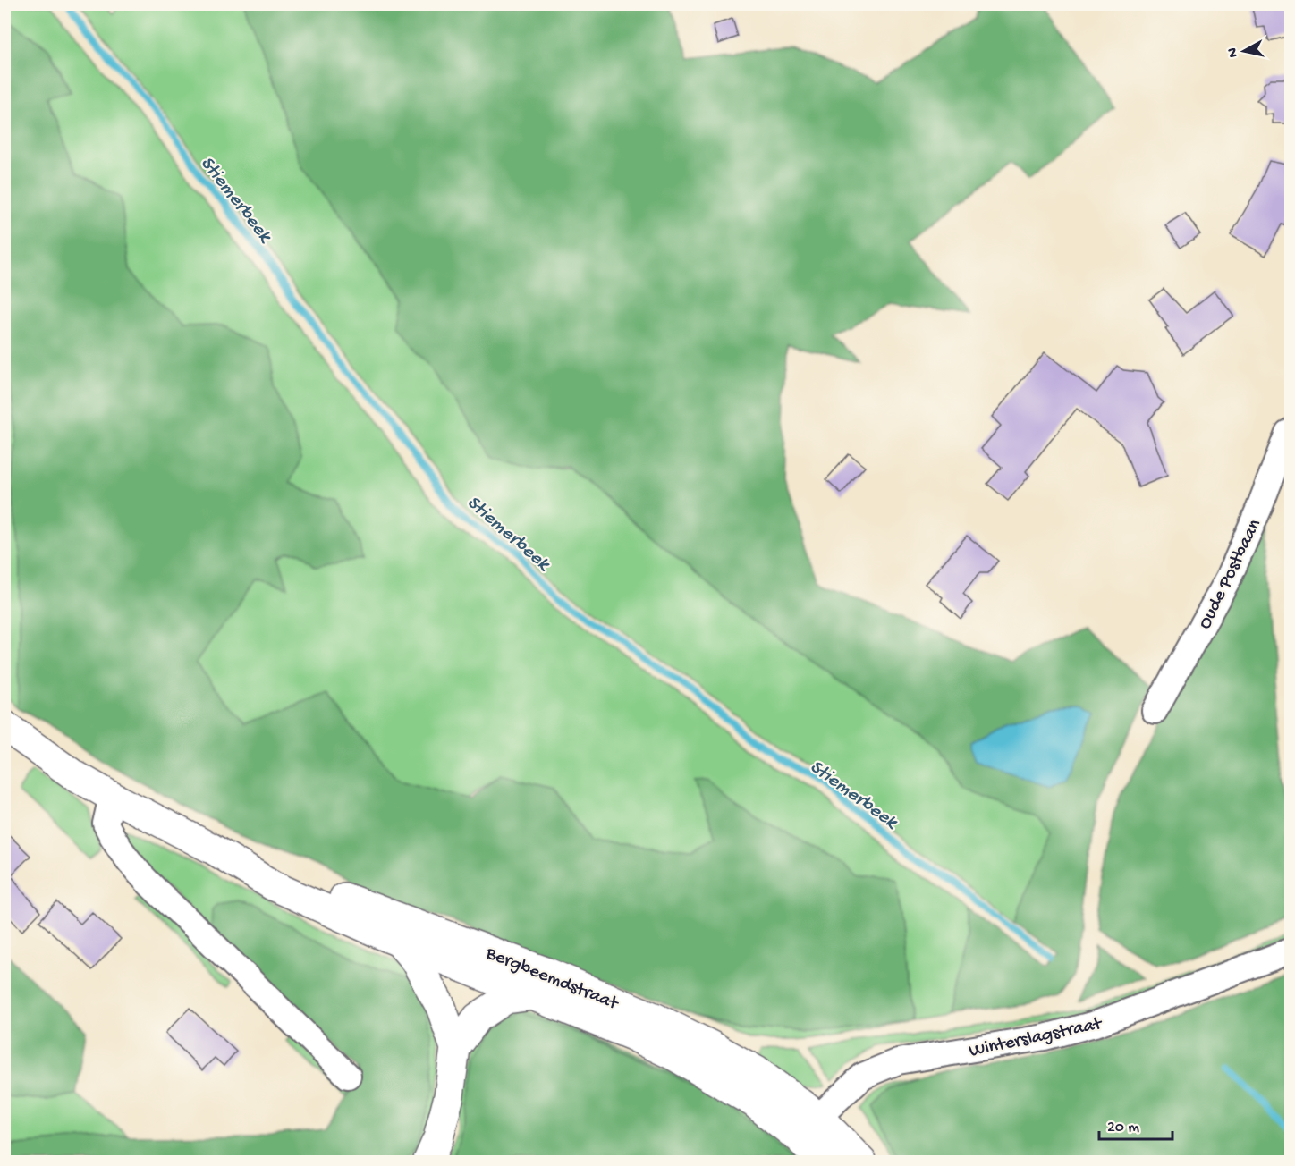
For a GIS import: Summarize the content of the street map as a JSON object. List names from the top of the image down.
{
  "streets": {
    "main road": ["Bergbeemdstraat"],
    "street": ["Oude Postbaan", "Winterslagstraat"]
  },
  "crossings": [
    ["Bergbeemdstraat", "Winterslagstraat"]
  ],
  "water": ["Stiemerbeek"],
  "scale_bar": "20 m",
  "north": "left"
}
